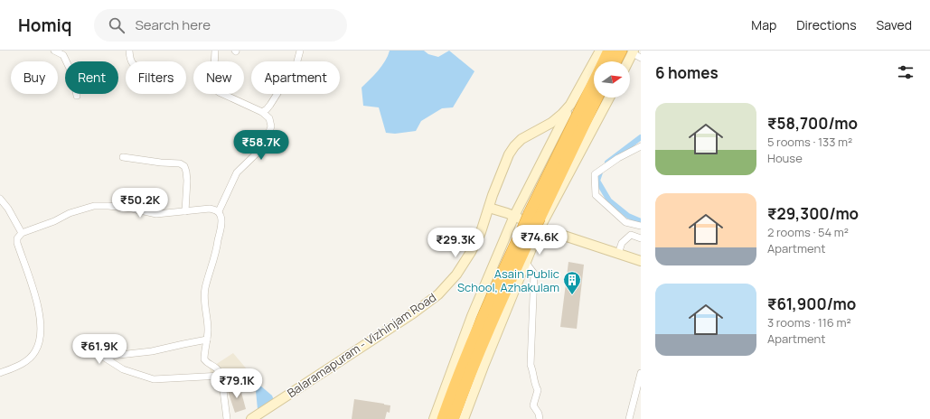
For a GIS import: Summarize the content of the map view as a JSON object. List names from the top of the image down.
{
  "streets": {
    "street": ["Balaramapuram - Vizhinjam Road"]
  },
  "places": {
    "building": ["Asain Public School, Azhakulam"]
  },
  "north": "right",
  "page": {
    "header": "Homiq",
    "search": "Search here",
    "nav": ["Map", "Directions", "Saved"],
    "heading": "6 homes",
    "chip": [
      "Buy",
      "Rent",
      "Filters",
      "New",
      "Apartment"
    ],
    "list": [
      {
        "name": "₹58,700/mo",
        "note": "5 rooms · 133 m² · House"
      },
      {
        "name": "₹29,300/mo",
        "note": "2 rooms · 54 m² · Apartment"
      },
      {
        "name": "₹61,900/mo",
        "note": "3 rooms · 116 m² · Apartment"
      }
    ],
    "price": [
      "₹58.7K",
      "₹50.2K",
      "₹74.6K",
      "₹29.3K",
      "₹61.9K",
      "₹79.1K"
    ]
  }
}
